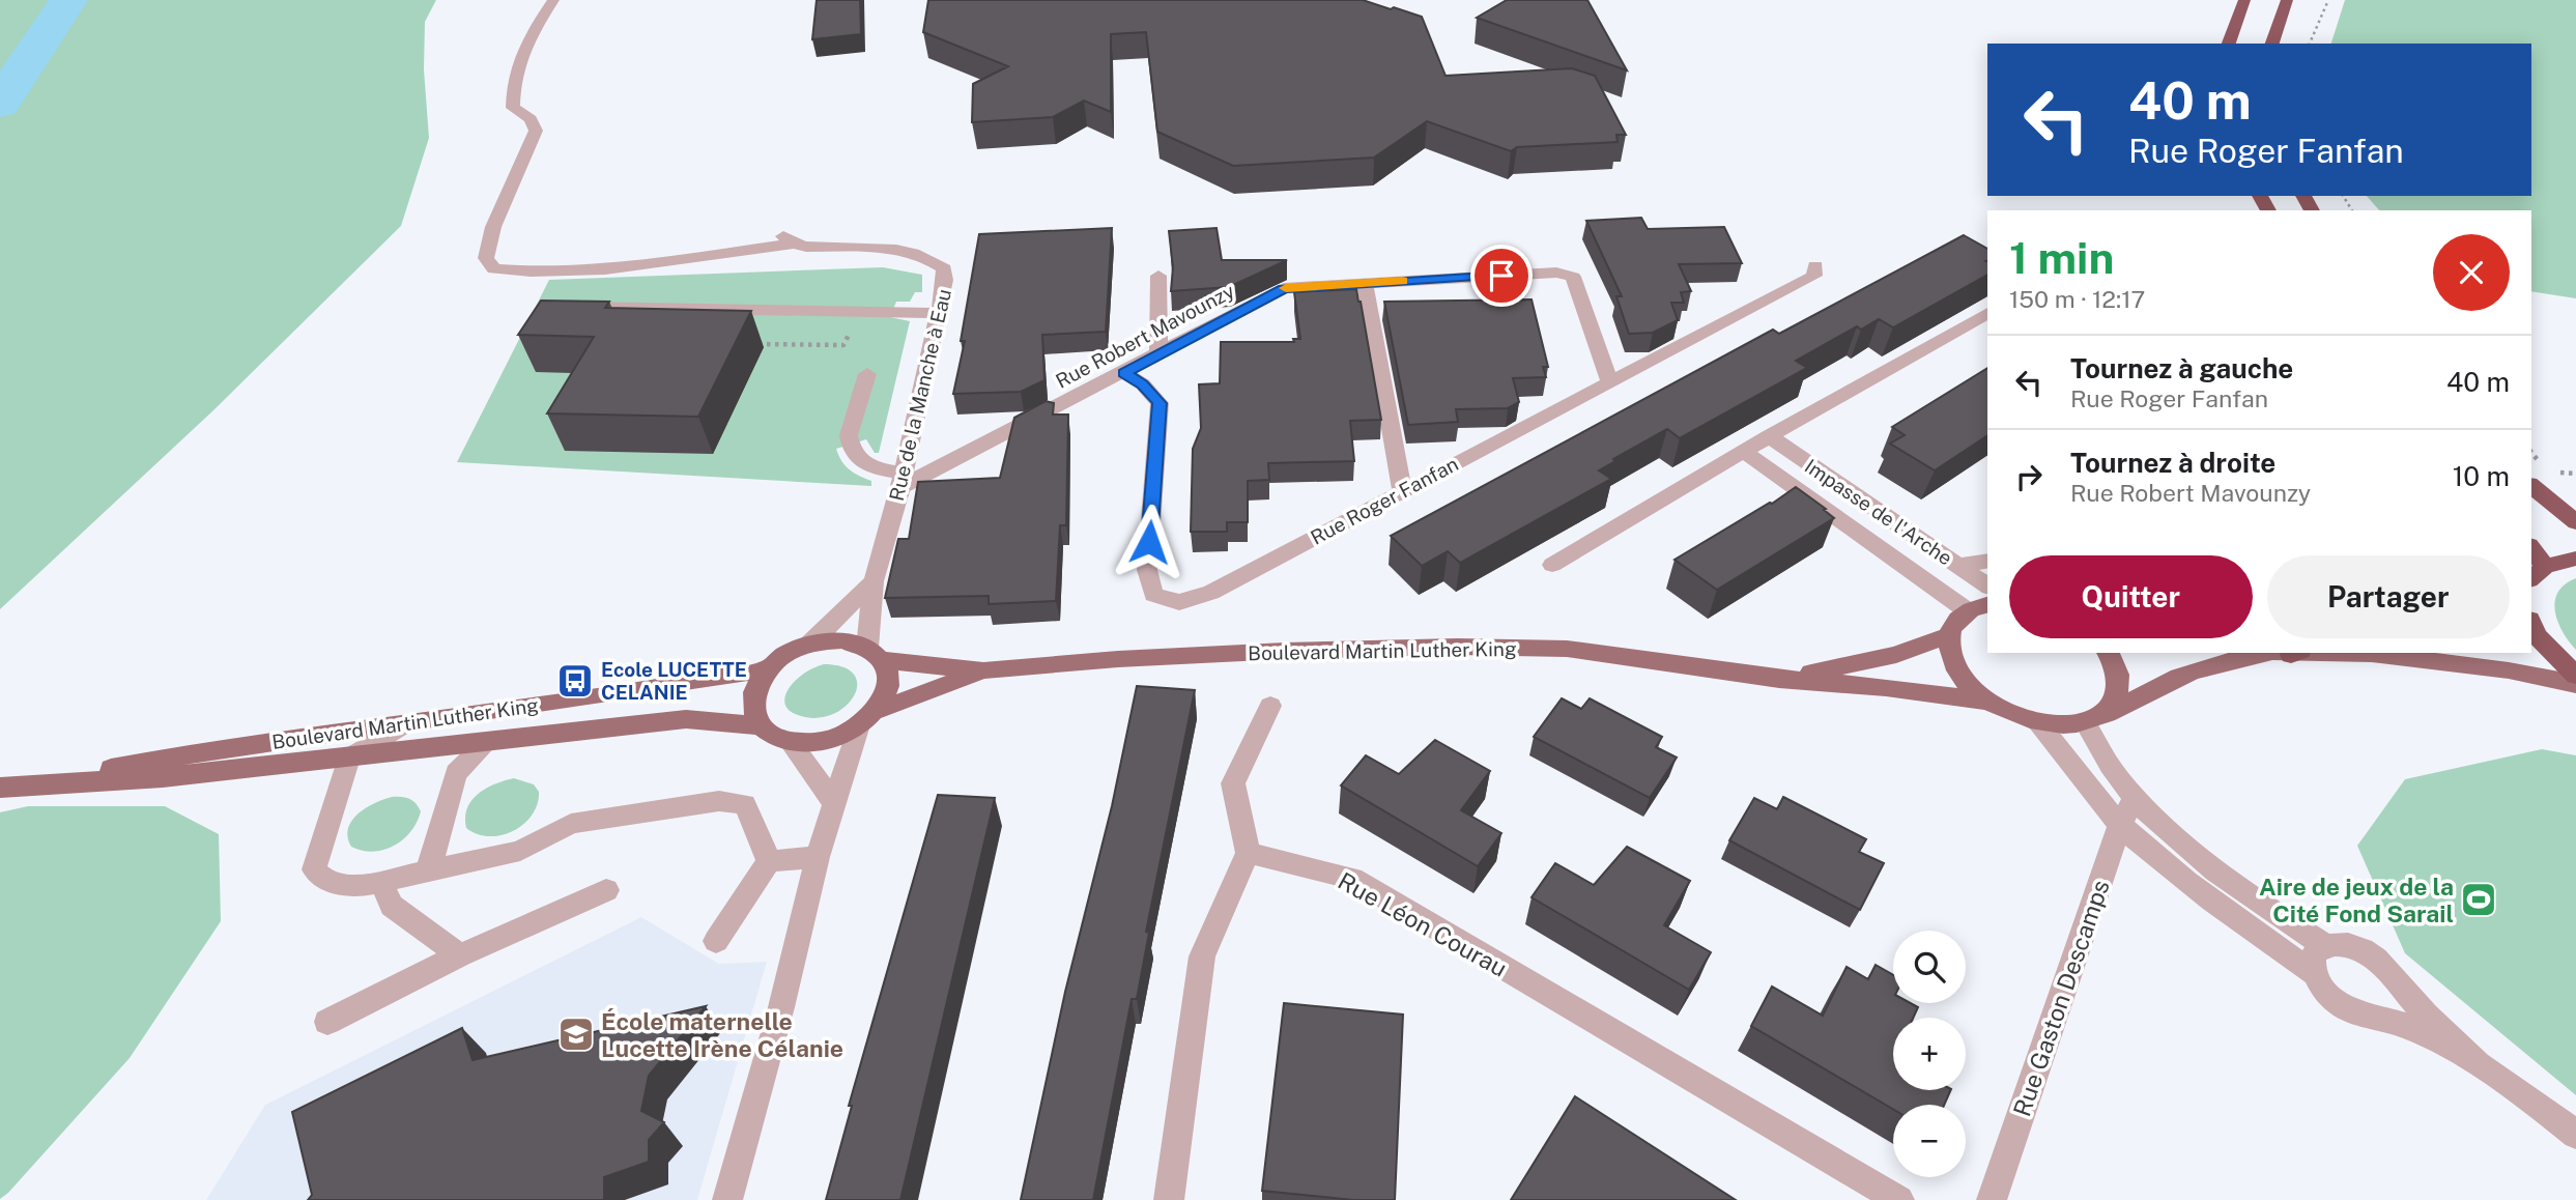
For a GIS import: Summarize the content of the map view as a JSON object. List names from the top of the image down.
{
  "streets": {
    "main road": ["Boulevard Martin Luther King"],
    "street": [
      "Rue Robert Mavounzy",
      "Rue de la Manche à Eau",
      "Rue Roger Fanfan",
      "Impasse de l'Arche",
      "Rue Léon Courau",
      "Rue Gaston Descamps"
    ]
  },
  "crossings": [
    ["Rue Robert Mavounzy", "Rue de la Manche à Eau"],
    ["Rue Robert Mavounzy", "Rue Roger Fanfan"],
    ["Rue de la Manche à Eau", "Boulevard Martin Luther King"]
  ],
  "places": {
    "bus stop": ["Ecole LUCETTE CELANIE"],
    "sports": ["Aire de jeux de la Cité Fond Sarail"],
    "school or university": ["École maternelle Lucette Irène Célanie"]
  },
  "page": {
    "turn": ["40 m", "Rue Roger Fanfan"],
    "heading": ["1 min", "150 m · 12:17"],
    "list": [
      {
        "name": "Tournez à gauche",
        "note": "Rue Roger Fanfan",
        "value": "40 m"
      },
      {
        "name": "Tournez à droite",
        "note": "Rue Robert Mavounzy",
        "value": "10 m"
      }
    ],
    "buttons": ["Quitter", "Partager"],
    "map_buttons": ["+", "−"]
  }
}
